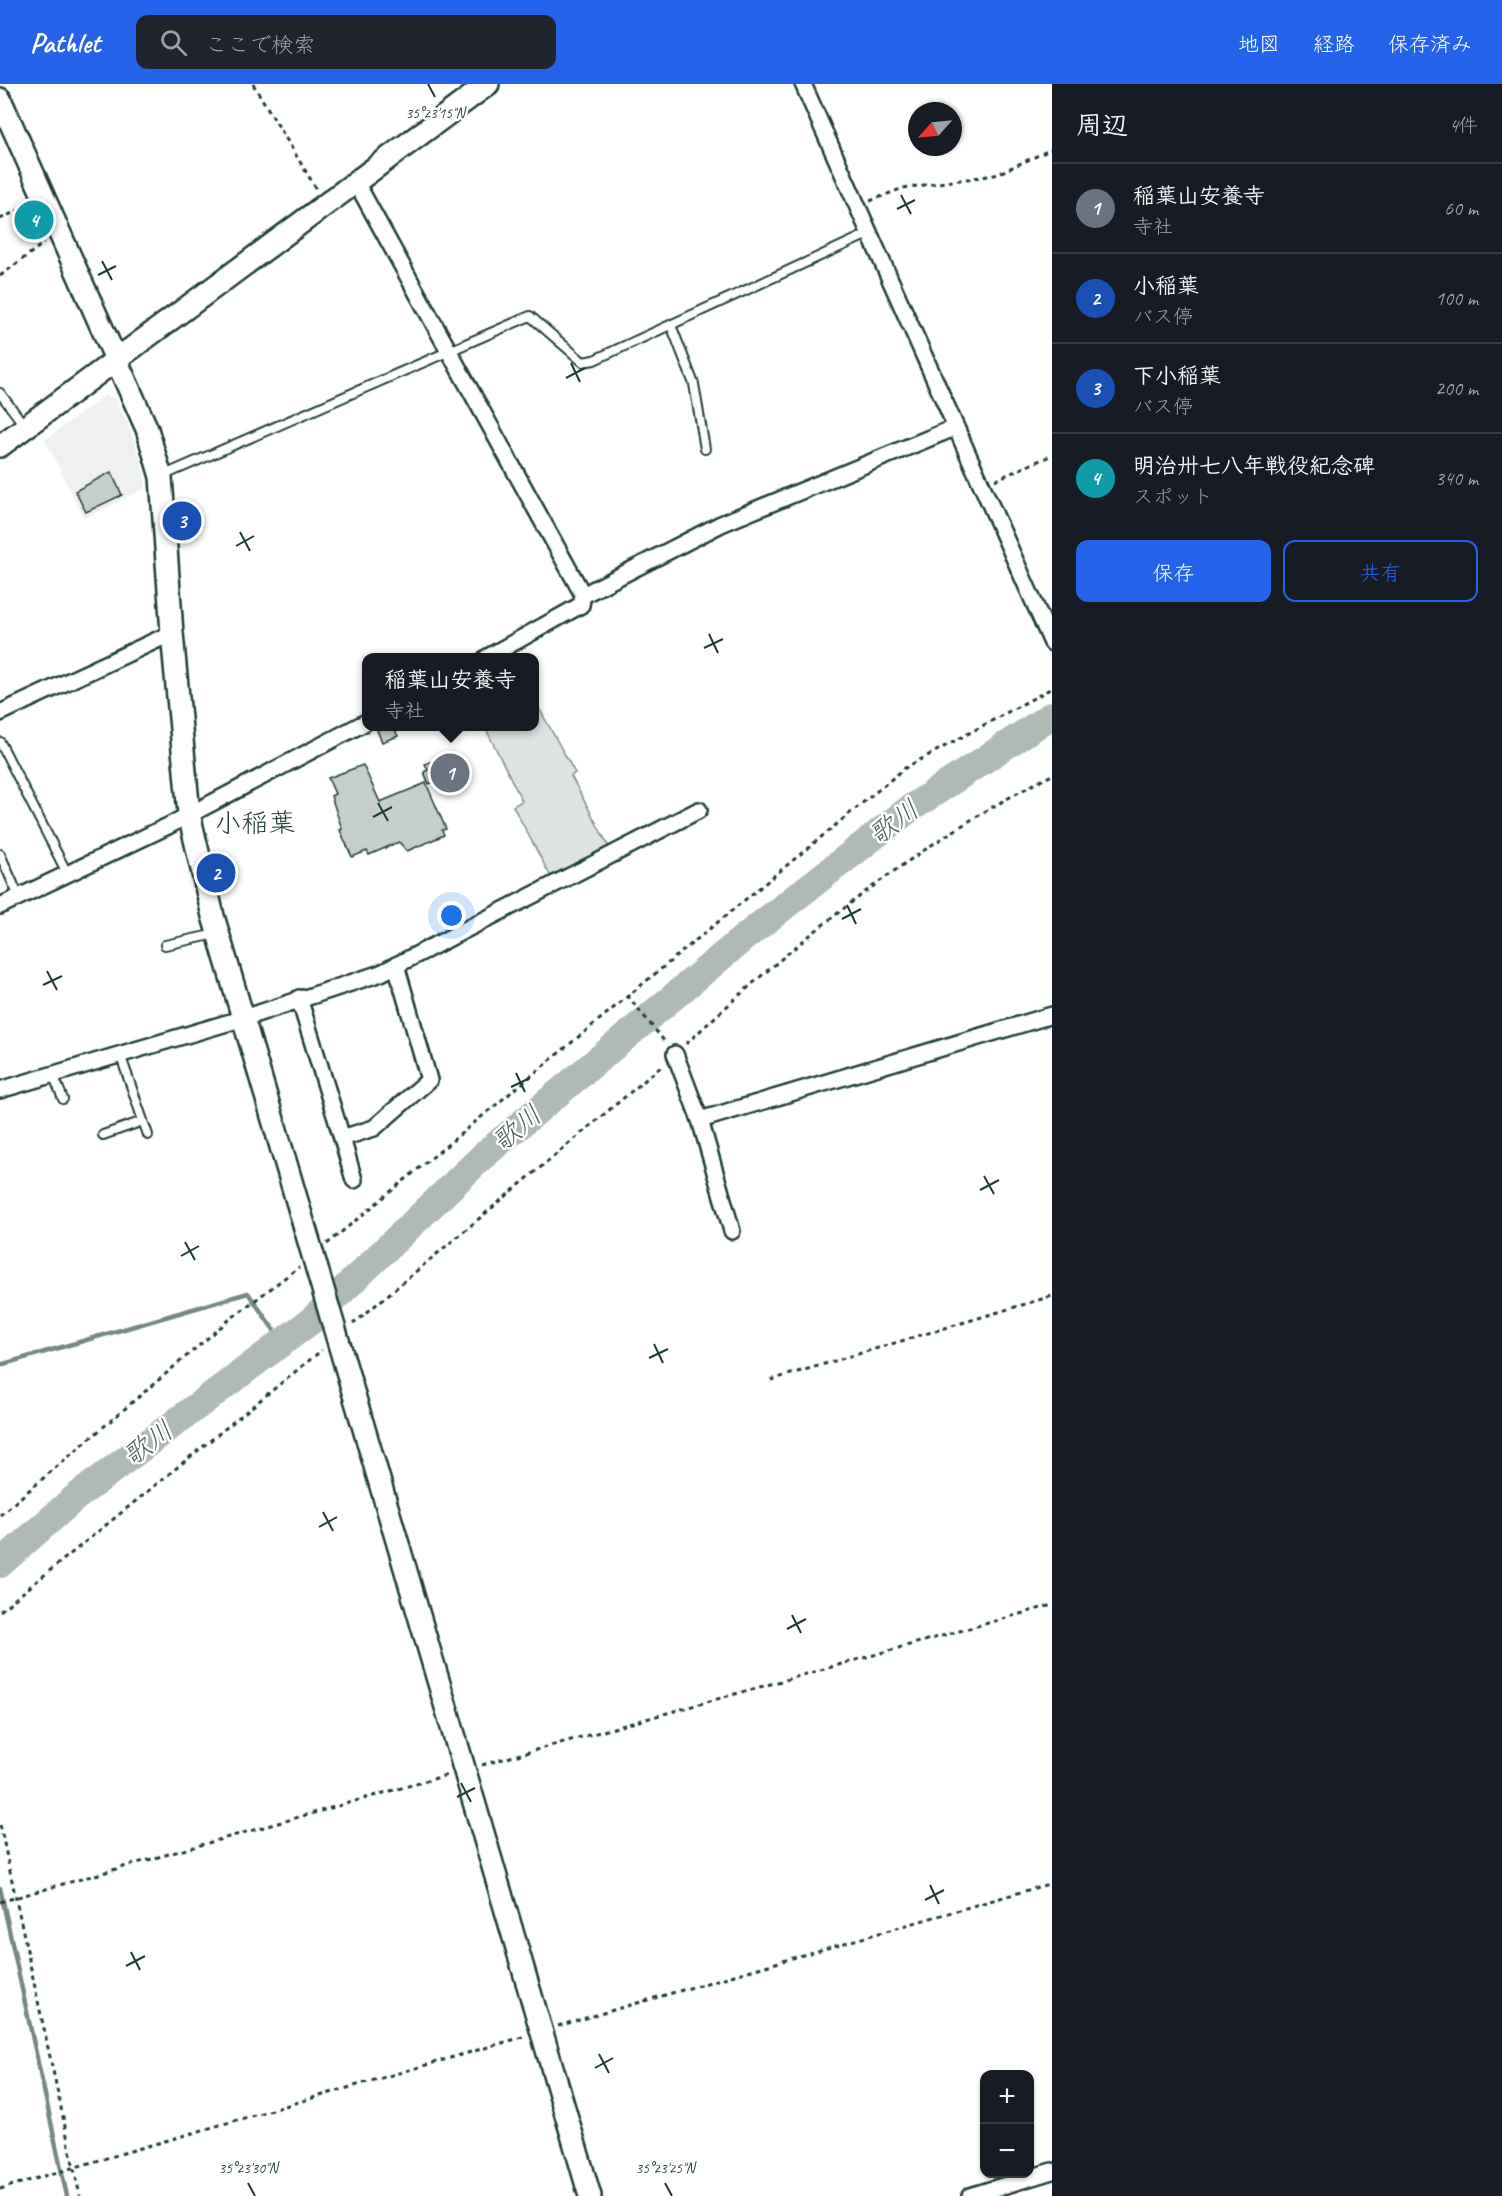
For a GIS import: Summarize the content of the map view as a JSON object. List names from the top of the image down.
{
  "districts": ["小稲葉"],
  "water": ["歌川"],
  "north": "bottom left",
  "page": {
    "header": "Pathlet",
    "search": "ここで検索",
    "nav": ["地図", "経路", "保存済み"],
    "heading": ["周辺", "4件"],
    "list": [
      {
        "mark": "1",
        "name": "稲葉山安養寺",
        "note": "寺社",
        "value": "60 m"
      },
      {
        "mark": "2",
        "name": "小稲葉",
        "note": "バス停",
        "value": "100 m"
      },
      {
        "mark": "3",
        "name": "下小稲葉",
        "note": "バス停",
        "value": "200 m"
      },
      {
        "mark": "4",
        "name": "明治卅七八年戦役紀念碑",
        "note": "スポット",
        "value": "340 m"
      }
    ],
    "pins": [
      "4",
      "3",
      "1",
      "2"
    ],
    "buttons": ["保存", "共有"],
    "popup": ["稲葉山安養寺", "寺社"],
    "map_buttons": ["+", "−"]
  },
  "coordinates": ["35°23'15\"N", "35°23'30\"N", "35°23'25\"N"]
}
